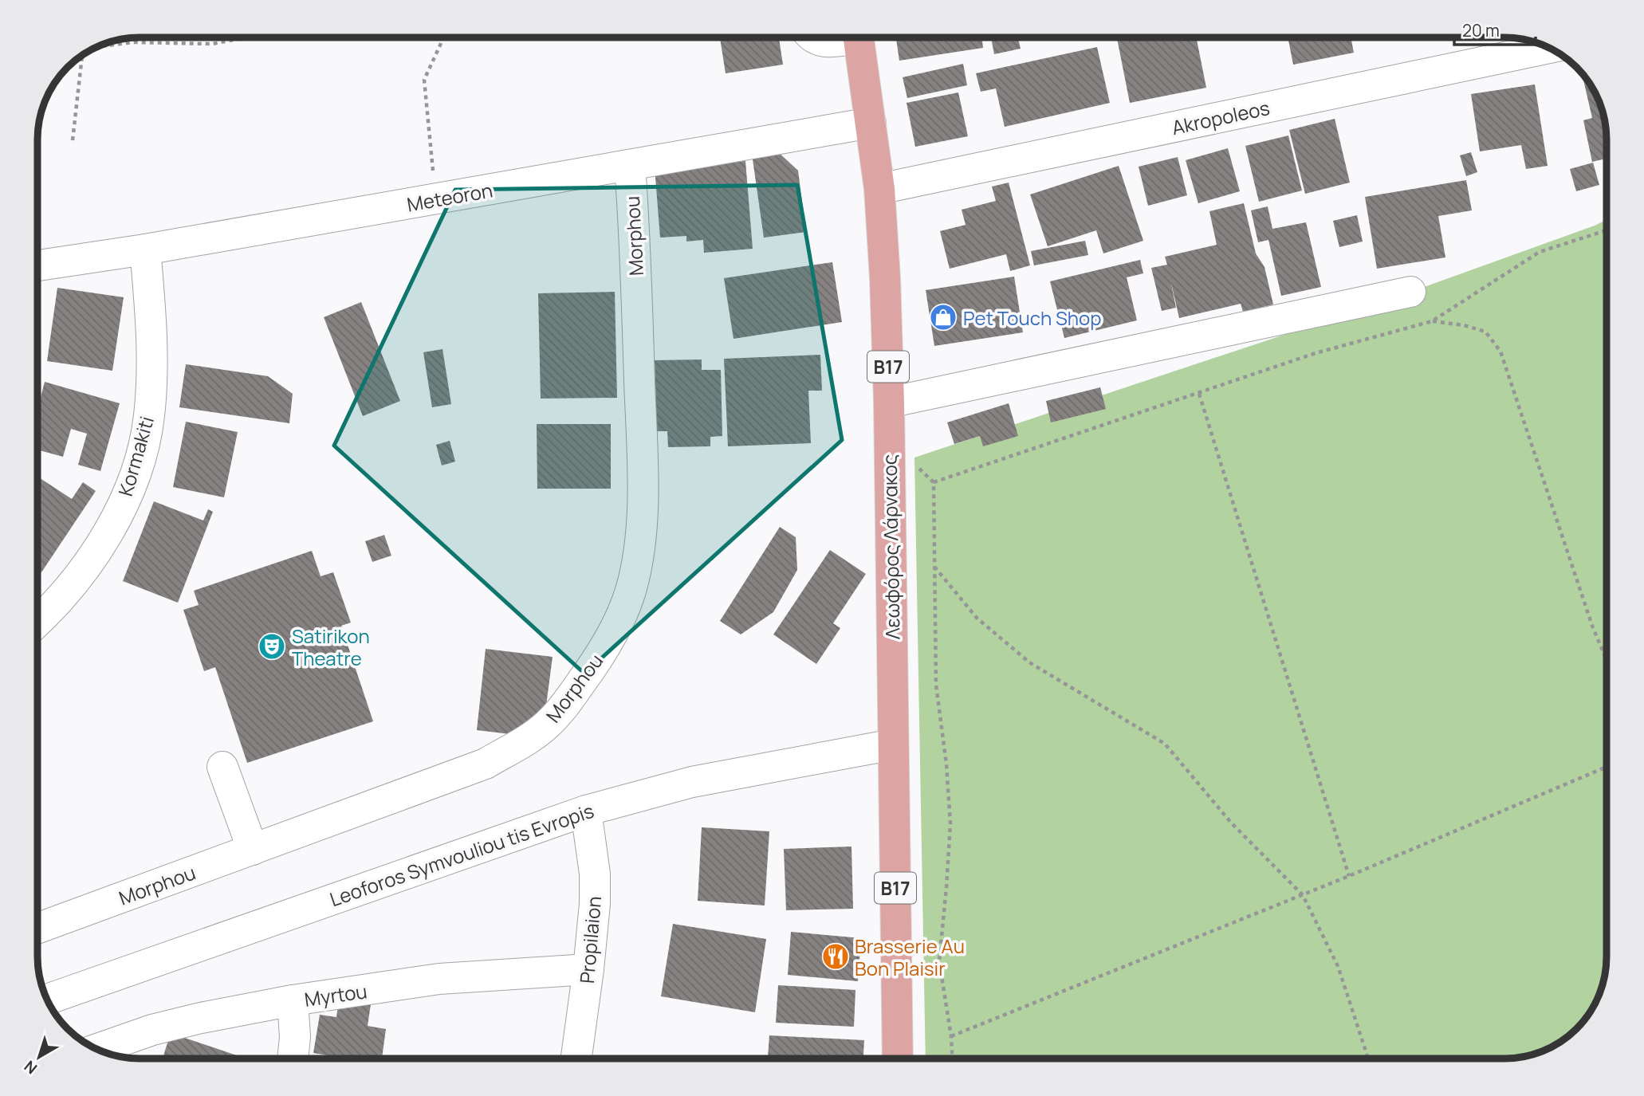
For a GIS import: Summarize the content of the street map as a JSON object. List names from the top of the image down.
{
  "streets": {
    "main road": ["B17", "Λεωφόρος Λάρνακος"],
    "street": [
      "Akropoleos",
      "Meteoron",
      "Morphou",
      "Kormakiti",
      "Leoforos Symvouliou tis Evropis",
      "Propilaion",
      "Myrtou"
    ]
  },
  "crossings": [
    ["Akropoleos", "Λεωφόρος Λάρνακος"],
    ["Meteoron", "Morphou"],
    ["Meteoron", "Kormakiti"],
    ["Meteoron", "Λεωφόρος Λάρνακος"],
    ["Λεωφόρος Λάρνακος", "Leoforos Symvouliou tis Evropis"],
    ["Leoforos Symvouliou tis Evropis", "Propilaion"],
    ["Propilaion", "Myrtou"]
  ],
  "places": {
    "shop": ["Pet Touch Shop"],
    "theatre": ["Satirikon Theatre"],
    "restaurant": ["Brasserie Au Bon Plaisir"]
  },
  "scale_bar": "20 m",
  "north": "bottom left"
}
